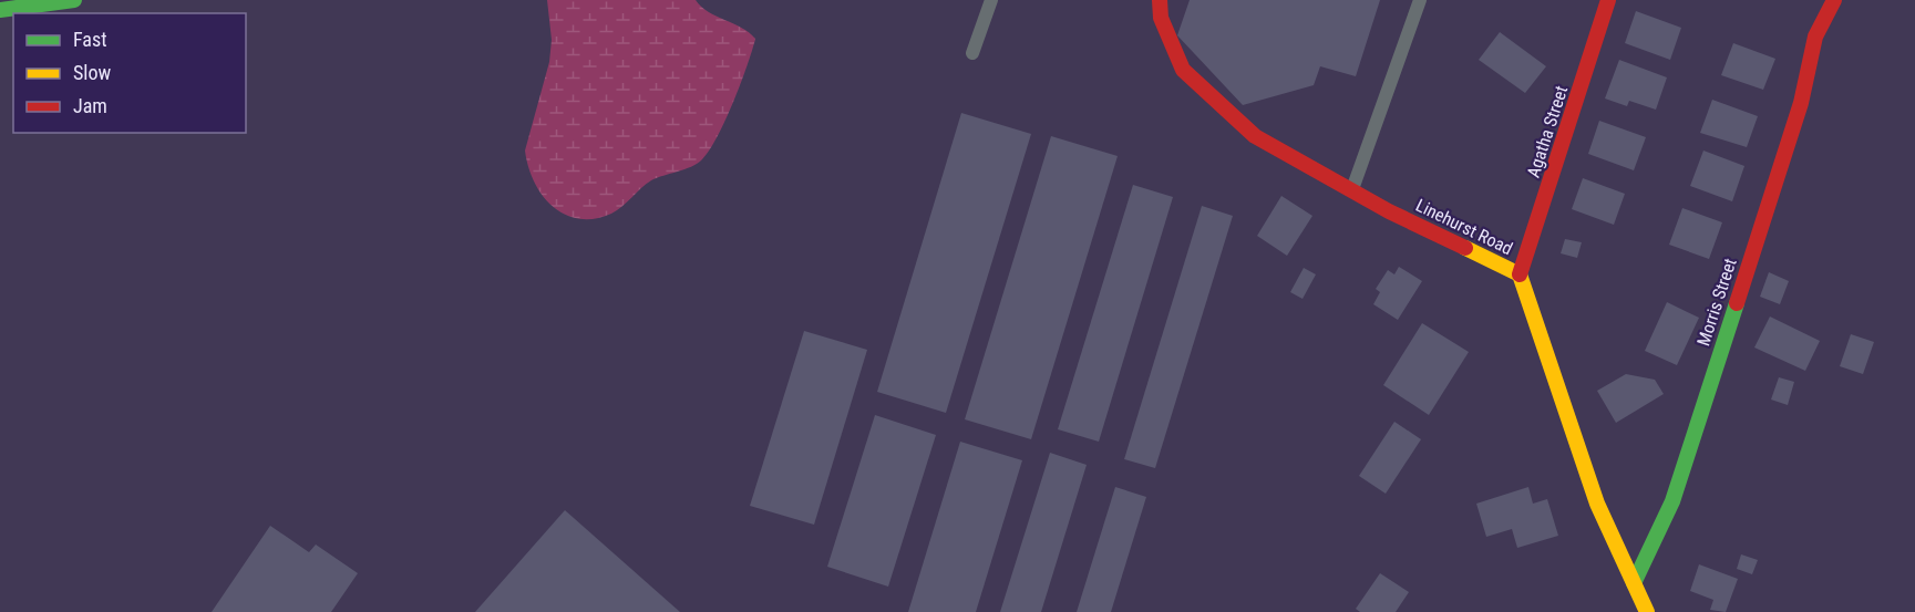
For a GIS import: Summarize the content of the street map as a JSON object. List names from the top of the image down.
{
  "streets": {
    "main road": ["Agatha Street", "Linehurst Road", "Morris Street"]
  },
  "crossings": [
    ["Agatha Street", "Linehurst Road"],
    ["Linehurst Road", "Morris Street"]
  ],
  "legend": ["Fast", "Slow", "Jam"]
}
